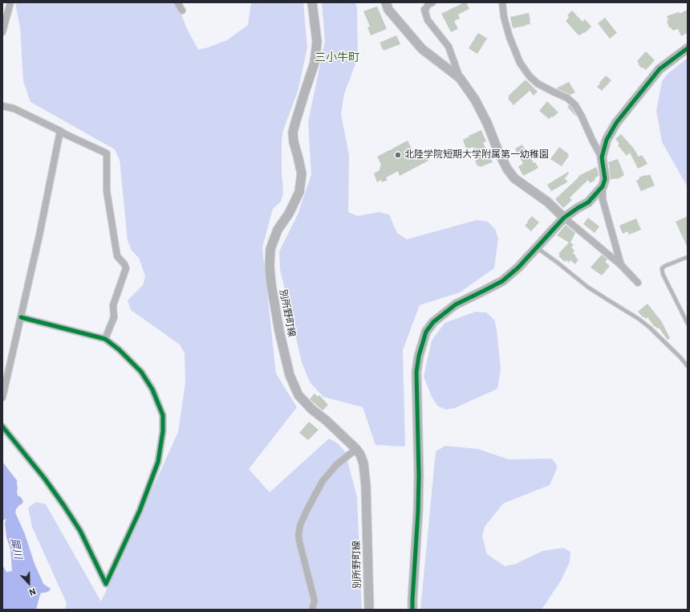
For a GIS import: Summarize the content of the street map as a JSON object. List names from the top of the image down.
{
  "streets": {
    "street": ["別所野町線"]
  },
  "districts": ["三小牛町"],
  "water": ["犀川"],
  "places": ["北陸学院短期大学附属第一幼稚園"],
  "north": "bottom"
}
